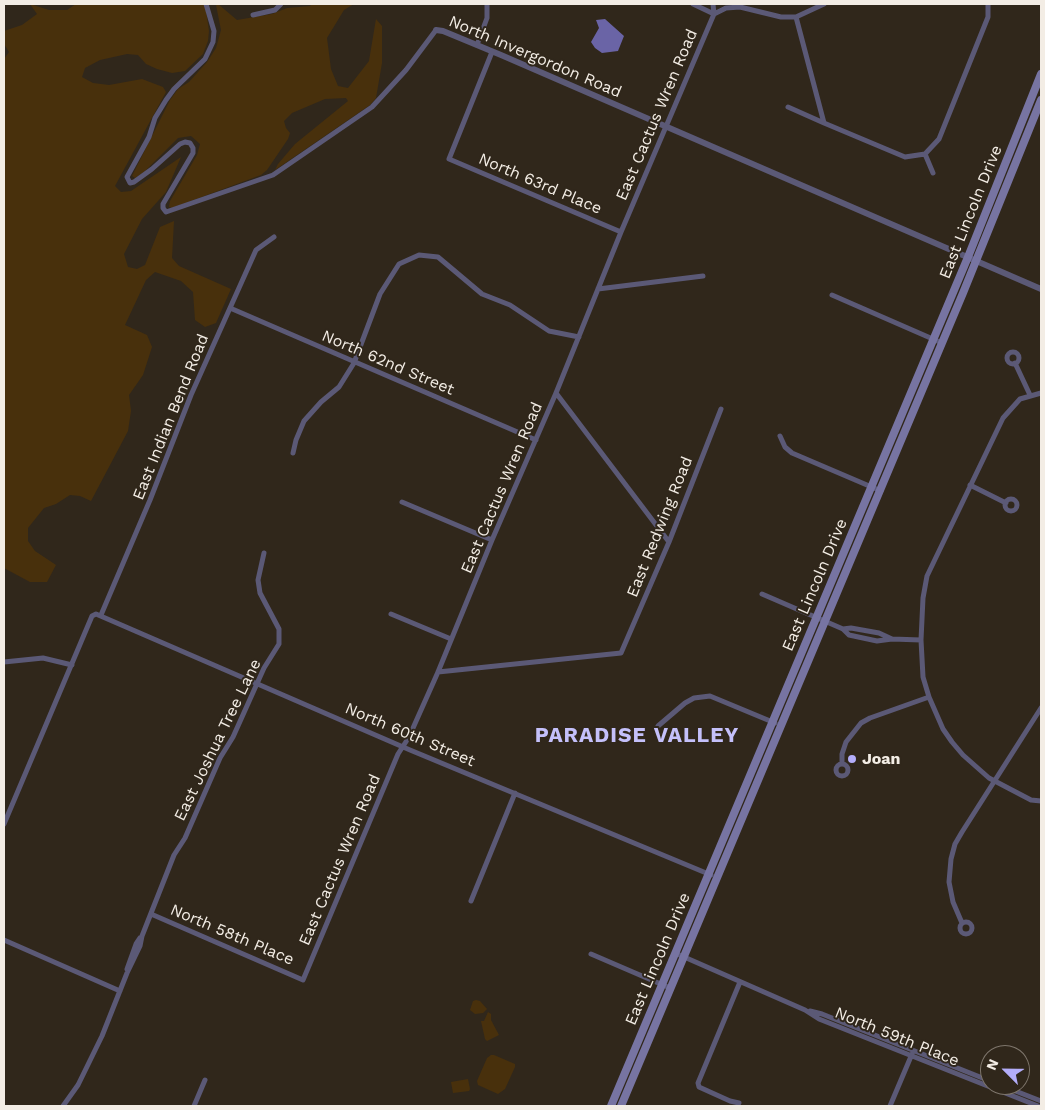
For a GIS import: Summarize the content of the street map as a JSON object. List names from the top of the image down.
{
  "streets": {
    "main road": ["East Lincoln Drive"],
    "street": [
      "North Invergordon Road",
      "East Cactus Wren Road",
      "North 63rd Place",
      "North 62nd Street",
      "East Indian Bend Road",
      "East Redwing Road",
      "North 60th Street",
      "East Joshua Tree Lane",
      "North 58th Place",
      "North 59th Place"
    ]
  },
  "crossings": [
    ["North Invergordon Road", "East Cactus Wren Road"],
    ["North Invergordon Road", "North 63rd Place"],
    ["North Invergordon Road", "East Lincoln Drive"],
    ["East Cactus Wren Road", "North 63rd Place"],
    ["East Cactus Wren Road", "North 62nd Street"],
    ["East Cactus Wren Road", "East Redwing Road"],
    ["East Cactus Wren Road", "North 60th Street"],
    ["East Cactus Wren Road", "North 58th Place"],
    ["East Lincoln Drive", "North 60th Street"],
    ["East Lincoln Drive", "North 59th Place"],
    ["North 62nd Street", "East Indian Bend Road"],
    ["East Indian Bend Road", "North 60th Street"],
    ["North 60th Street", "East Joshua Tree Lane"],
    ["East Joshua Tree Lane", "North 58th Place"]
  ],
  "districts": ["PARADISE VALLEY"],
  "places": ["Joan"],
  "north": "top left"
}
